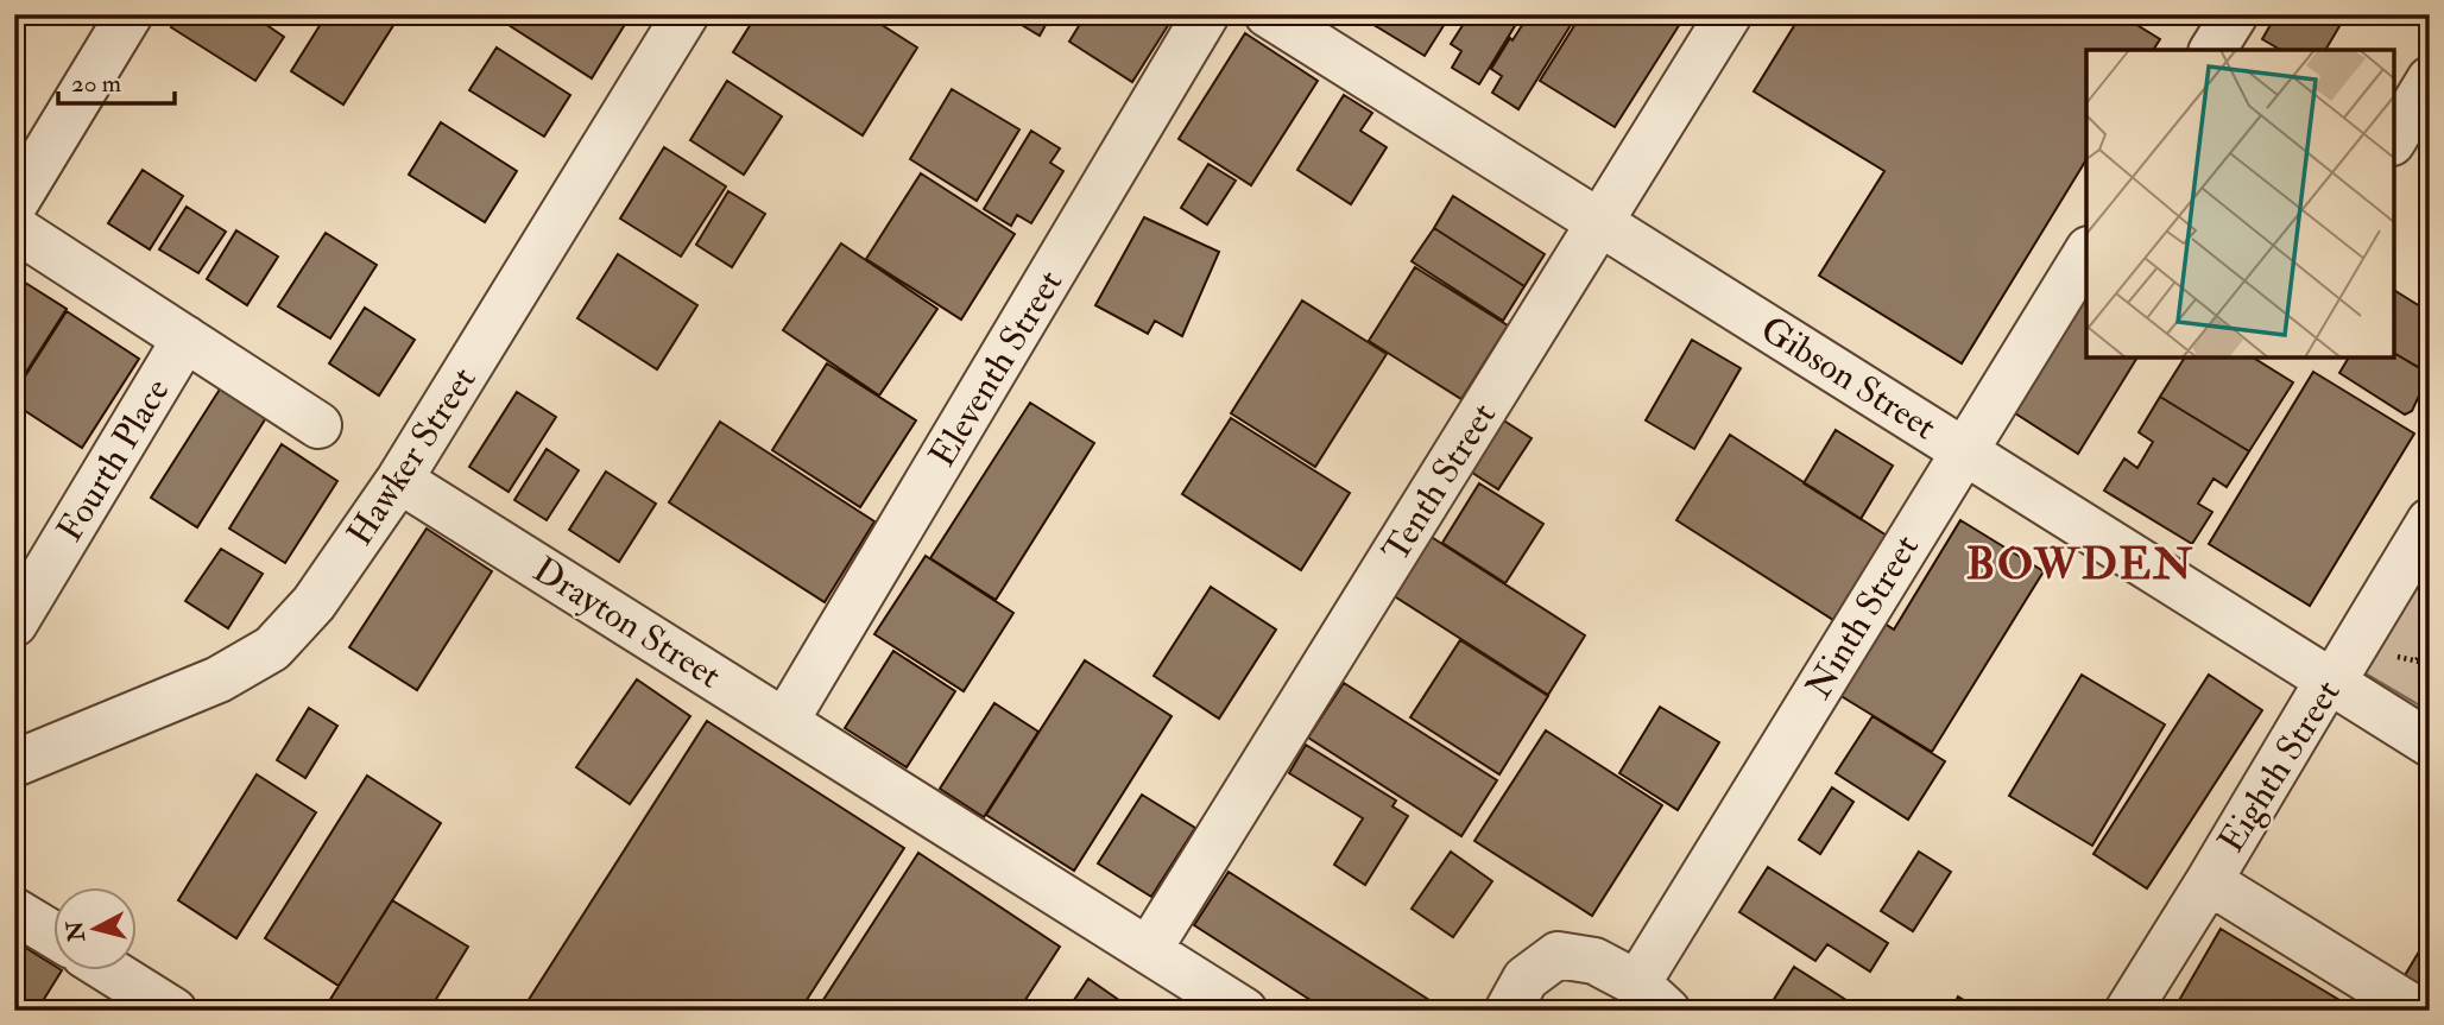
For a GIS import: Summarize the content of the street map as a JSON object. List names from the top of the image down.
{
  "streets": {
    "street": [
      "Eleventh Street",
      "Gibson Street",
      "Hawker Street",
      "Fourth Place",
      "Tenth Street",
      "Ninth Street",
      "Drayton Street",
      "Eighth Street"
    ]
  },
  "crossings": [
    ["Eleventh Street", "Drayton Street"],
    ["Gibson Street", "Tenth Street"],
    ["Gibson Street", "Ninth Street"],
    ["Gibson Street", "Eighth Street"],
    ["Hawker Street", "Drayton Street"],
    ["Tenth Street", "Drayton Street"]
  ],
  "districts": ["BOWDEN"],
  "scale_bar": "20 m",
  "north": "left"
}
